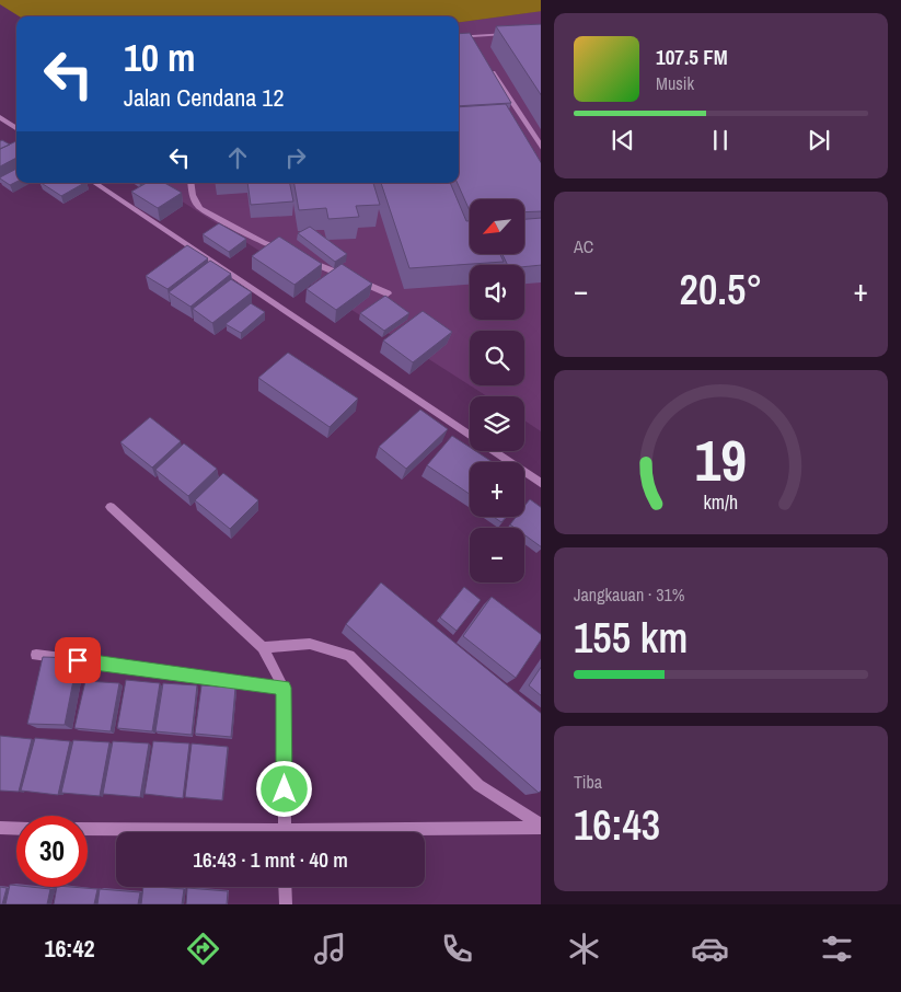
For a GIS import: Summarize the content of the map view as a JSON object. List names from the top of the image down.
{
  "north": "bottom left",
  "page": {
    "turn": ["10 m", "Jalan Cendana 12"],
    "song": ["107.5 FM", "Musik"],
    "tile": [
      "AC",
      ["Jangkauan · 31%", "155 km"],
      ["Tiba", "16:43"]
    ],
    "map_buttons": ["+", "−"],
    "heat": ["−", "20.5°", "+"],
    "limit": "30",
    "trip": "16:43 · 1 mnt · 40 m",
    "tabs": "16:42",
    "gauge": ["19", "km/h"]
  }
}
